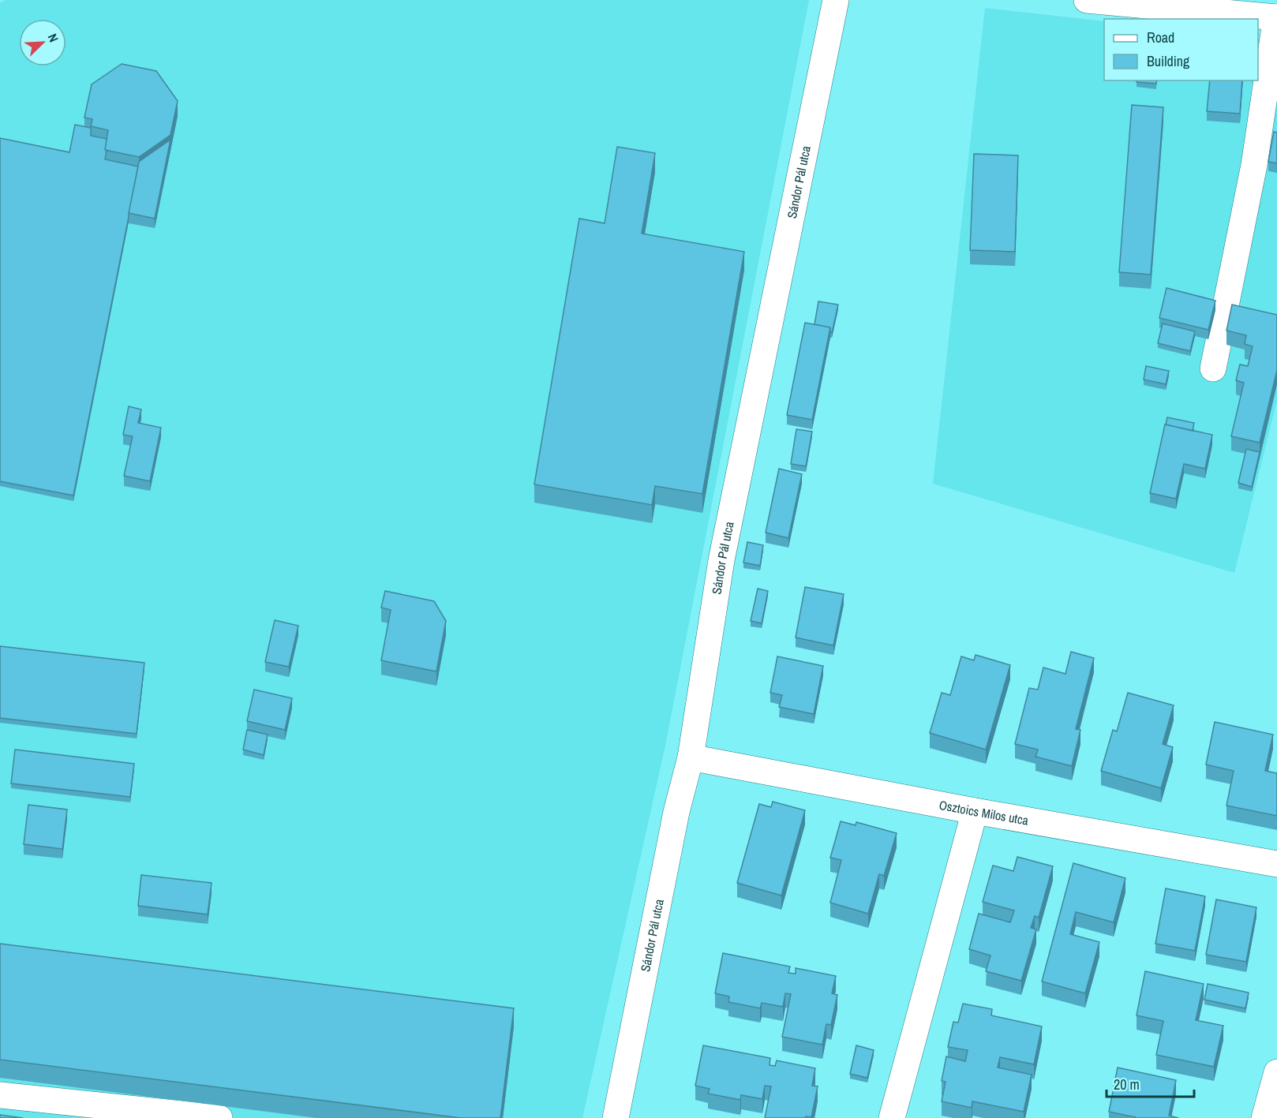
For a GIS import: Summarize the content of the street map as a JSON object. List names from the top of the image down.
{
  "streets": {
    "street": ["Sándor Pál utca", "Osztoics Milos utca"]
  },
  "crossings": [
    ["Sándor Pál utca", "Osztoics Milos utca"]
  ],
  "legend": ["Road", "Building"],
  "scale_bar": "20 m",
  "north": "top right"
}
